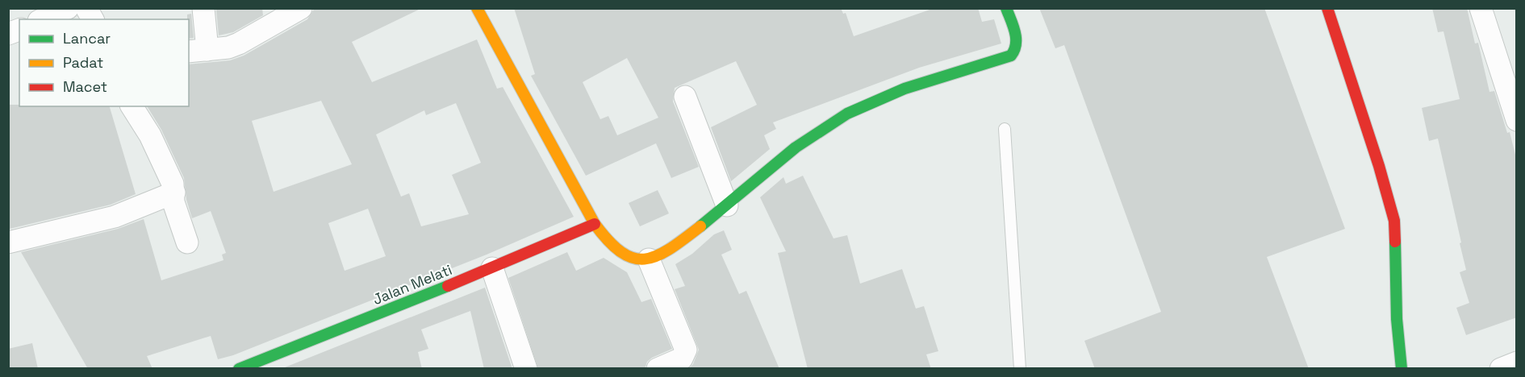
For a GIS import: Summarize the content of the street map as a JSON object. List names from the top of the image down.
{
  "streets": {
    "street": ["Jalan Melati"]
  },
  "legend": ["Lancar", "Padat", "Macet"]
}
